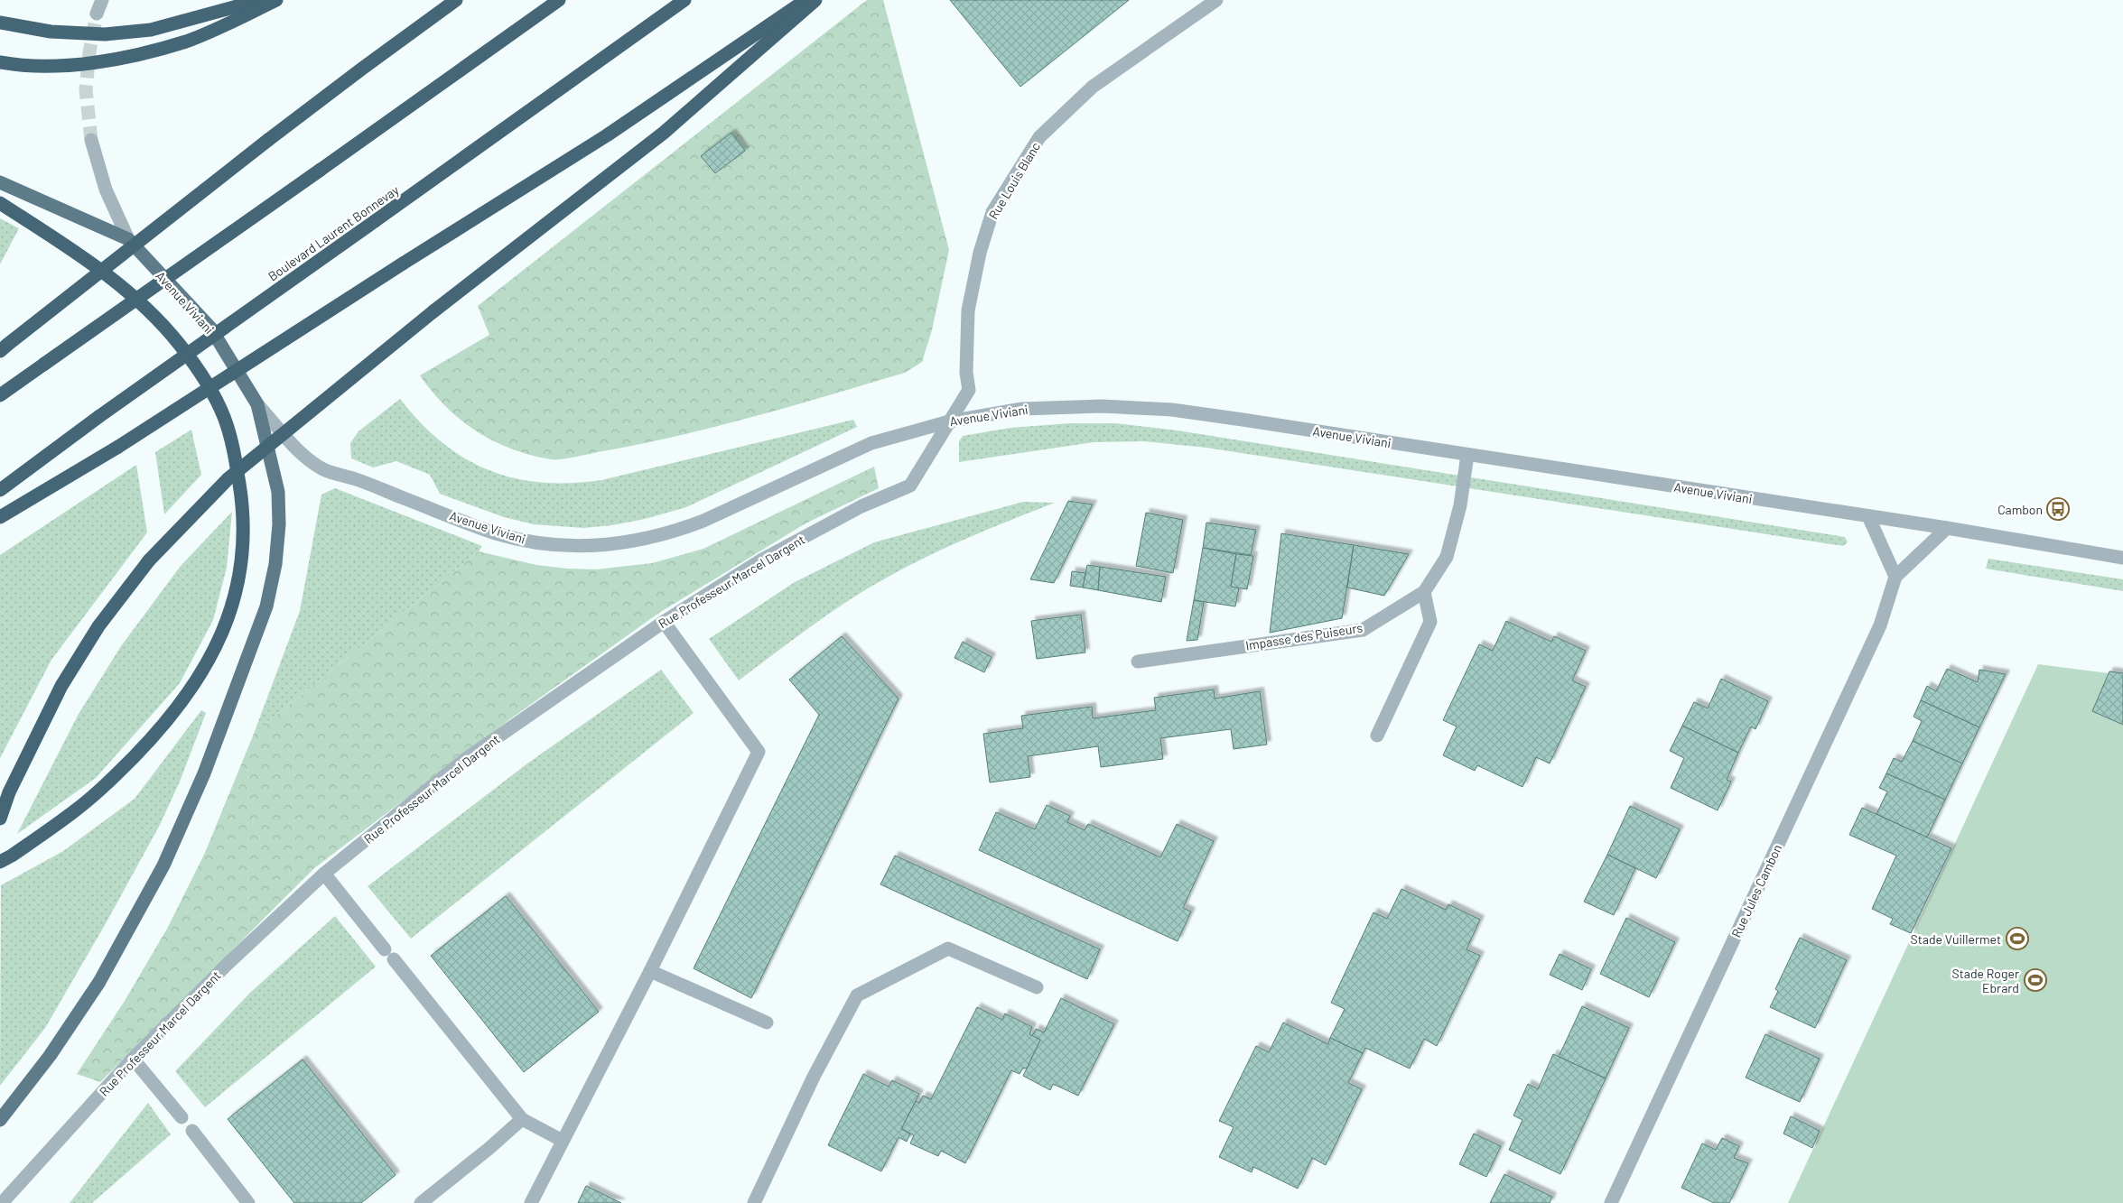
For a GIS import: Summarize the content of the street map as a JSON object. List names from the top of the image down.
{
  "streets": {
    "highway": ["Boulevard Laurent Bonnevay"],
    "main road": ["Avenue Viviani"],
    "street": [
      "Rue Louis Blanc",
      "Rue Professeur Marcel Dargent",
      "Impasse des Puiseurs",
      "Rue Jules Cambon"
    ]
  },
  "crossings": [
    ["Rue Louis Blanc", "Avenue Viviani"],
    ["Rue Louis Blanc", "Rue Professeur Marcel Dargent"],
    ["Avenue Viviani", "Impasse des Puiseurs"],
    ["Avenue Viviani", "Rue Jules Cambon"]
  ],
  "places": {
    "bus stop": ["Cambon"],
    "sports": ["Stade Vuillermet", "Stade Roger Ebrard"]
  }
}
